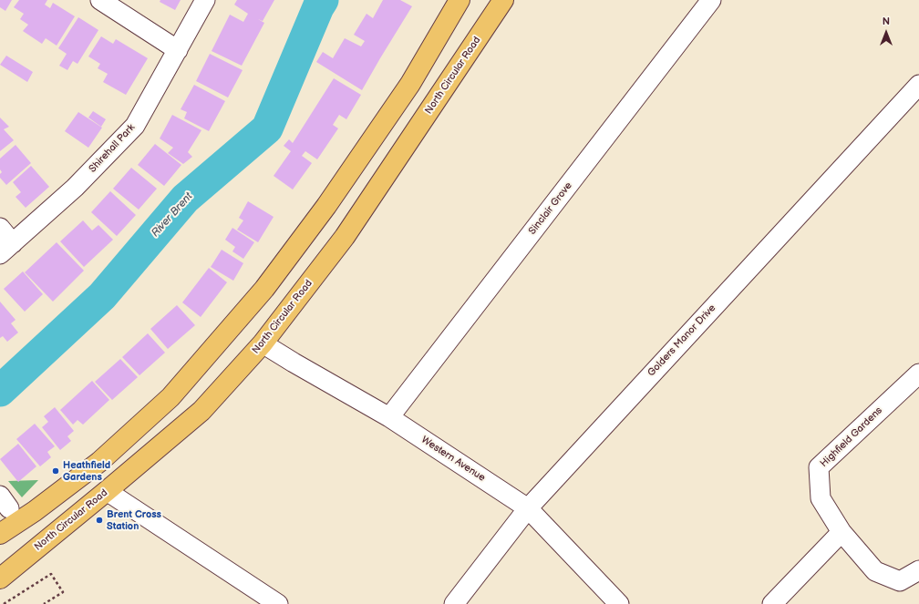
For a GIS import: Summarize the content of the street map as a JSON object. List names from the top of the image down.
{
  "streets": {
    "highway": ["North Circular Road"],
    "street": [
      "Shirehall Park",
      "Sinclair Grove",
      "Golders Manor Drive",
      "Highfield Gardens",
      "Western Avenue"
    ]
  },
  "crossings": [
    ["North Circular Road", "Western Avenue"],
    ["Sinclair Grove", "Western Avenue"],
    ["Golders Manor Drive", "Western Avenue"]
  ],
  "water": ["River Brent"],
  "places": ["Heathfield Gardens", "Brent Cross Station"],
  "north": "top"
}
